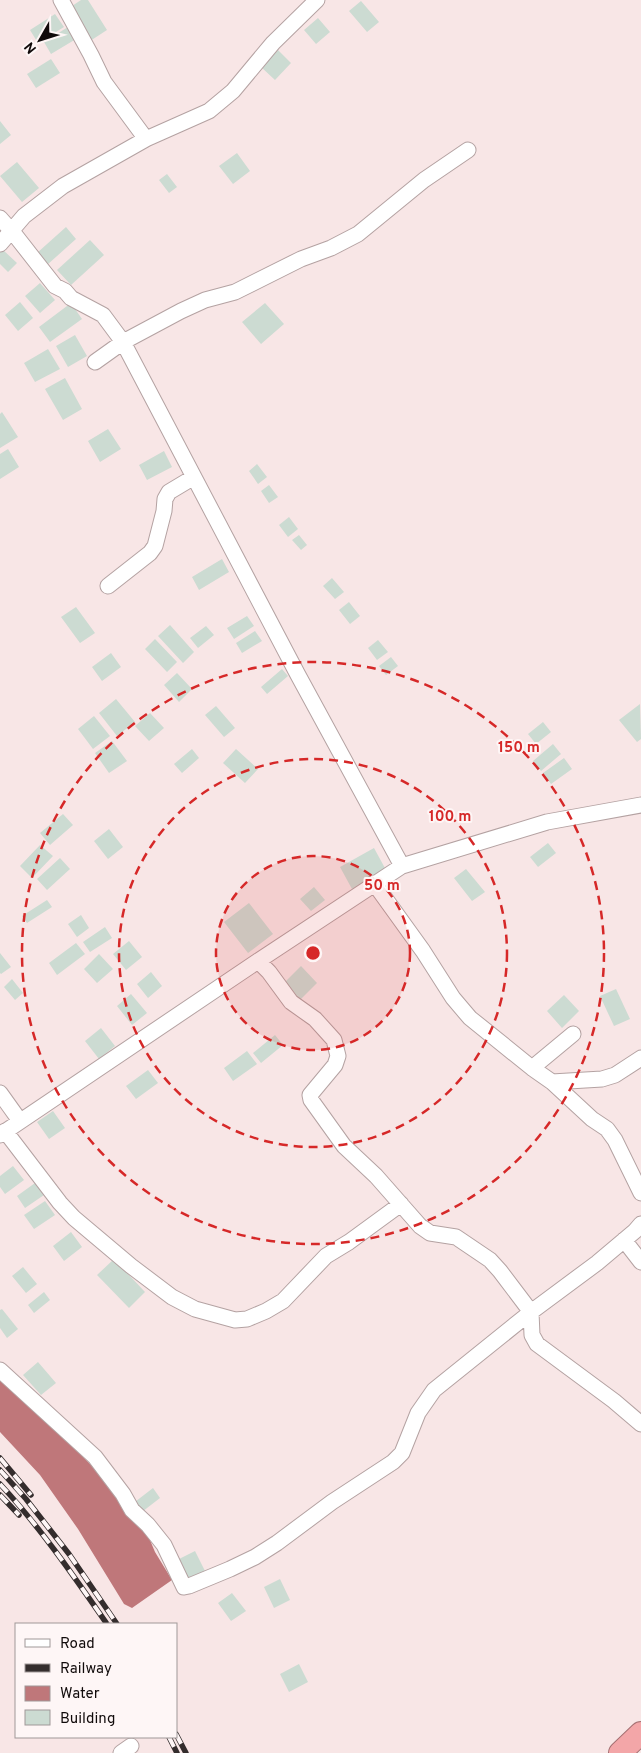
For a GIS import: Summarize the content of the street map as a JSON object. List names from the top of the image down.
{
  "legend": [
    "Road",
    "Railway",
    "Water",
    "Building"
  ],
  "north": "bottom left",
  "rings": ["150 m", "100 m", "50 m"]
}
